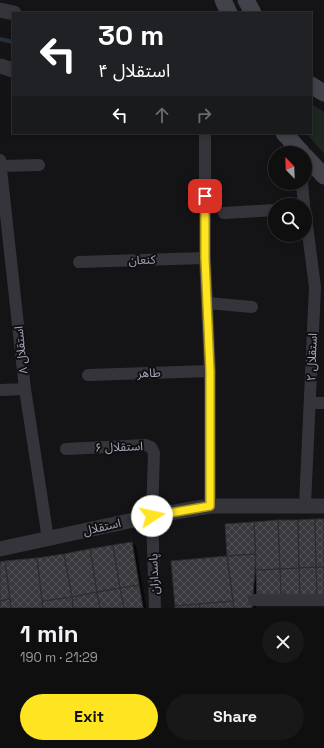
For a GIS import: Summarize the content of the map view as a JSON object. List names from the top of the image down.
{
  "streets": {
    "street": [
      "کنعان",
      "استقلال ۸",
      "استقلال ۲",
      "طاهر",
      "استقلال ۶",
      "استقلال",
      "پاسداران"
    ]
  },
  "crossings": [
    ["استقلال ۸", "استقلال"],
    ["استقلال ۲", "استقلال"],
    ["استقلال ۶", "استقلال"],
    ["استقلال ۶", "پاسداران"],
    ["استقلال", "پاسداران"]
  ],
  "north": "top left",
  "page": {
    "turn": ["30 m", "استقلال ۴"],
    "heading": ["1 min", "190 m · 21:29"],
    "buttons": ["Exit", "Share"]
  }
}
